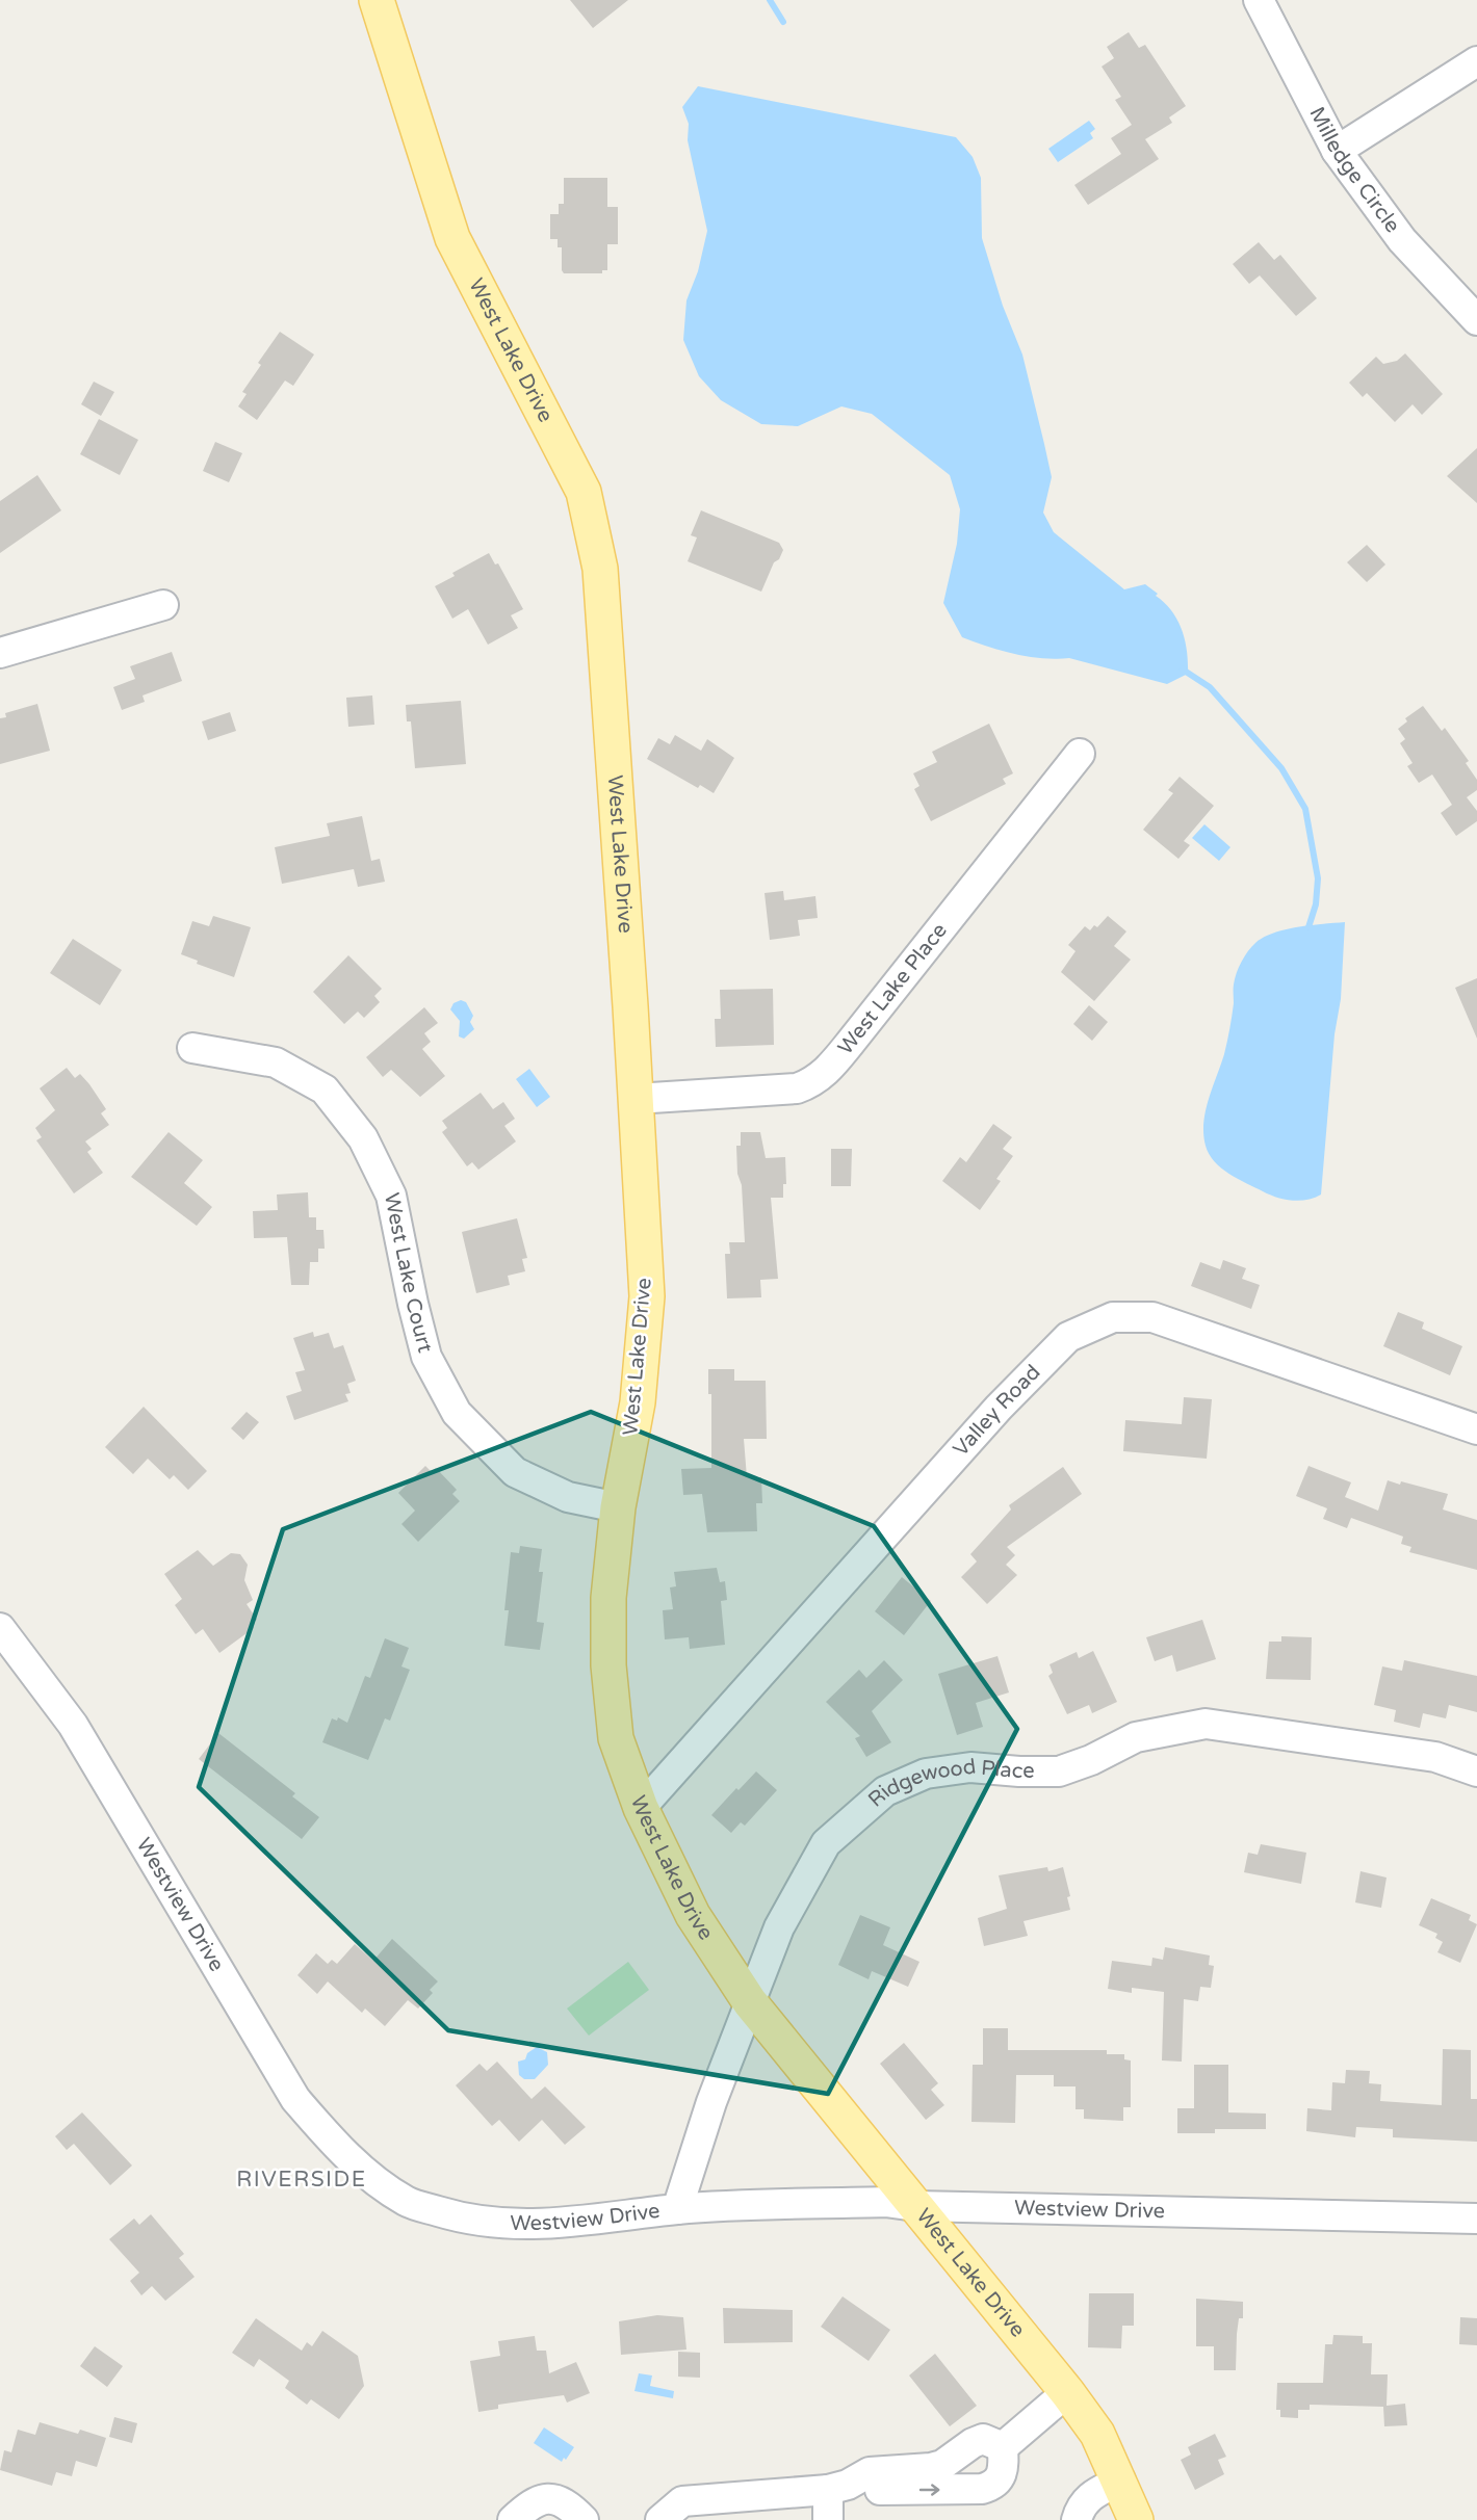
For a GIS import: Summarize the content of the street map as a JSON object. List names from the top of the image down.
{
  "streets": {
    "main road": ["West Lake Drive"],
    "street": [
      "Milledge Circle",
      "West Lake Place",
      "West Lake Court",
      "Valley Road",
      "Ridgewood Place",
      "Westview Drive"
    ]
  },
  "crossings": [
    ["West Lake Drive", "West Lake Place"],
    ["West Lake Drive", "West Lake Court"],
    ["West Lake Drive", "Valley Road"],
    ["West Lake Drive", "Ridgewood Place"],
    ["West Lake Drive", "Westview Drive"],
    ["Ridgewood Place", "Westview Drive"]
  ],
  "districts": ["RIVERSIDE"]
}
